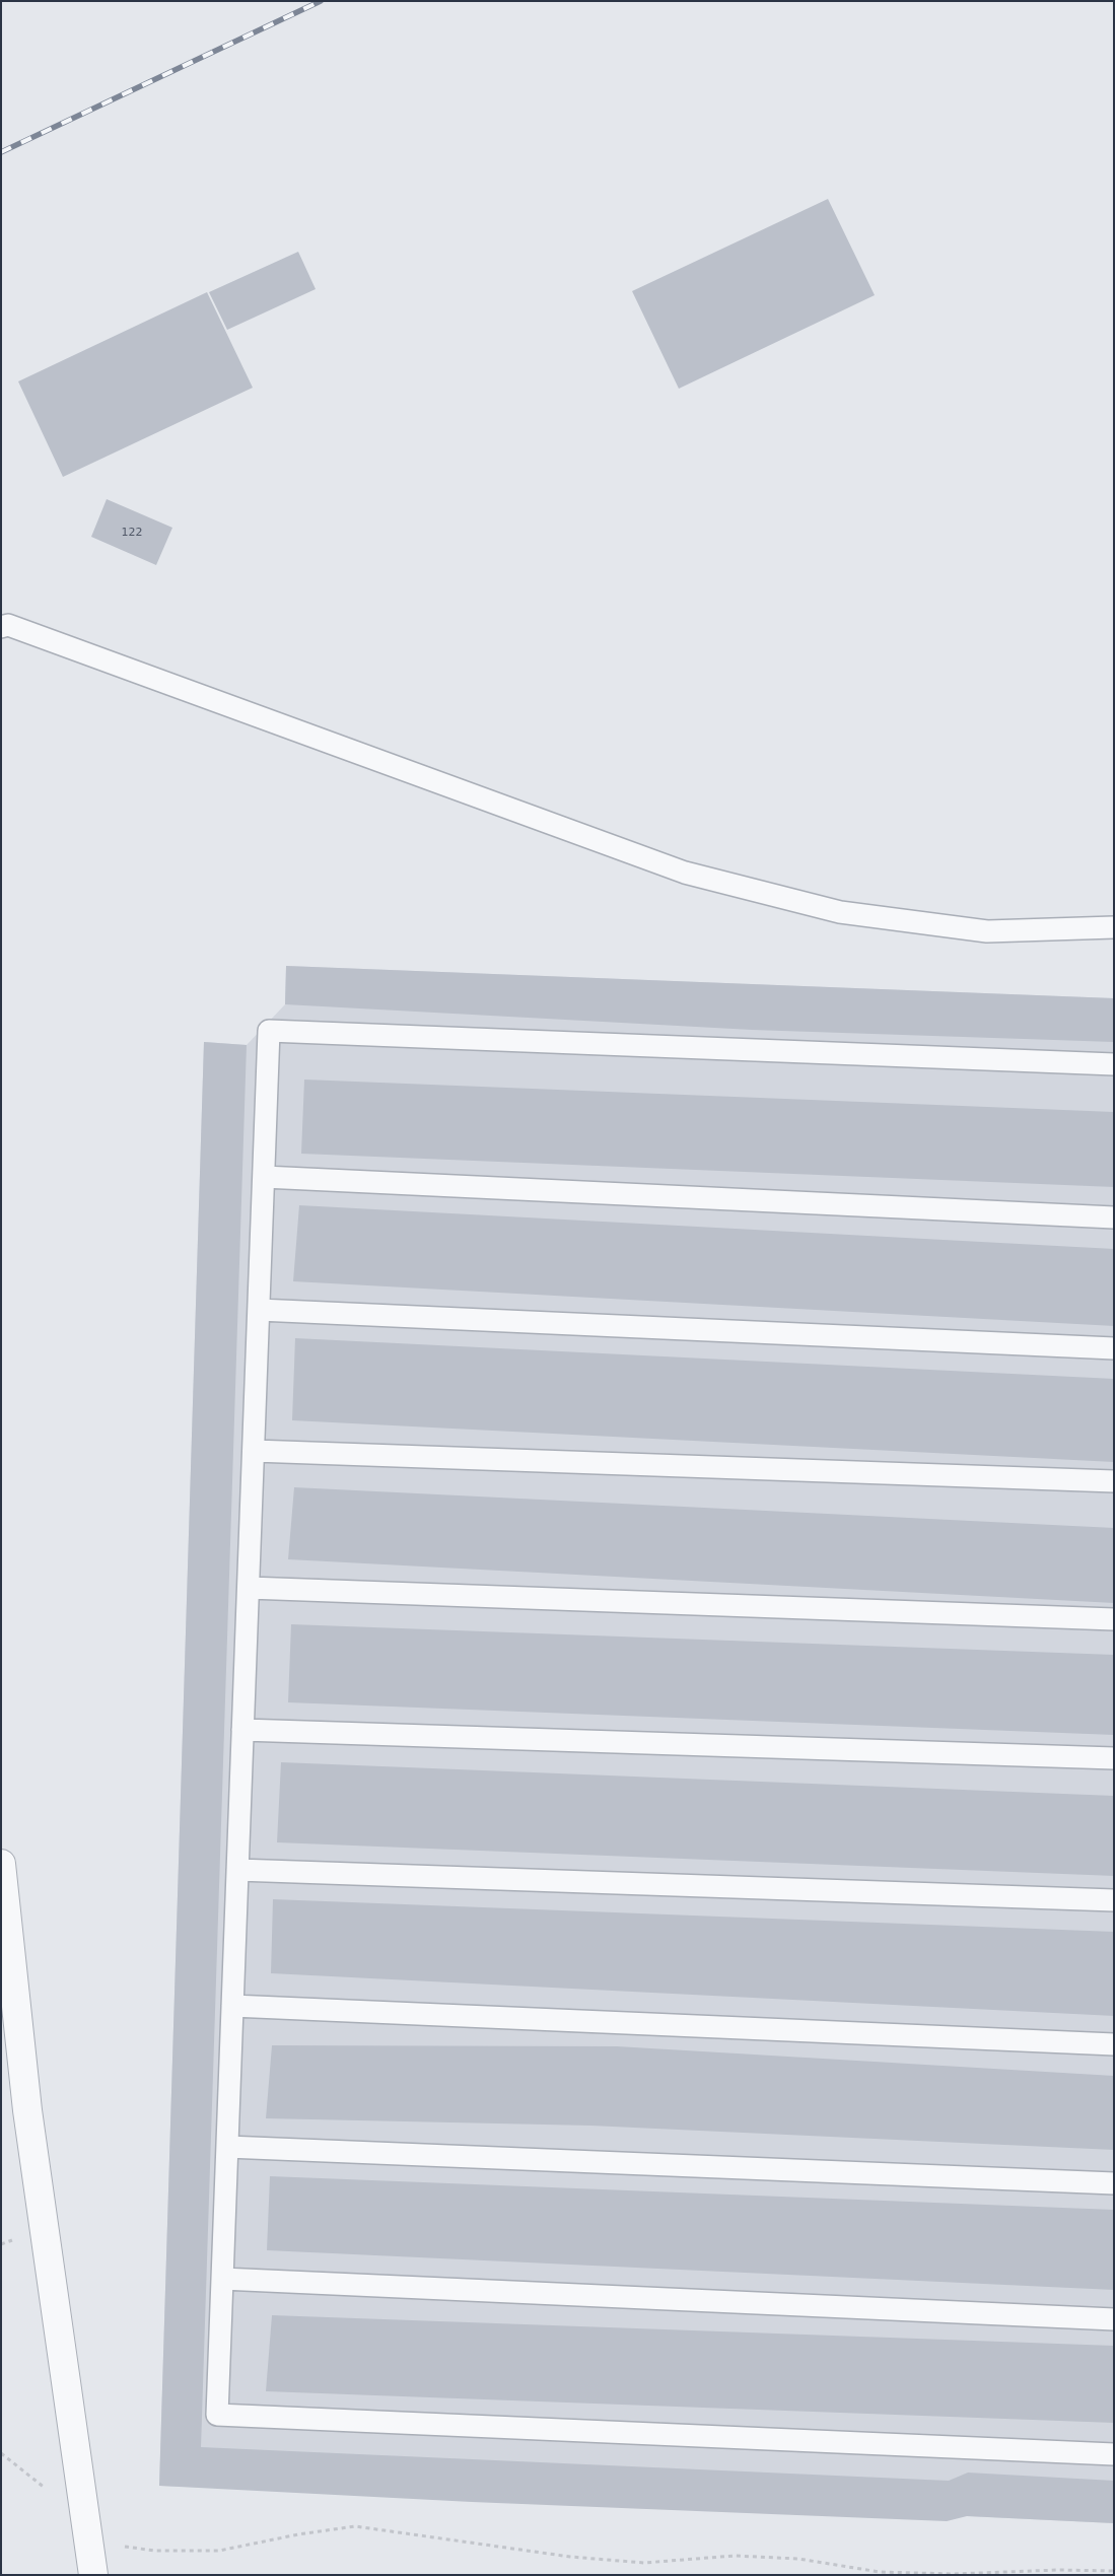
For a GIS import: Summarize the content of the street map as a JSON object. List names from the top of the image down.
{
  "house_numbers": ["122"]
}
